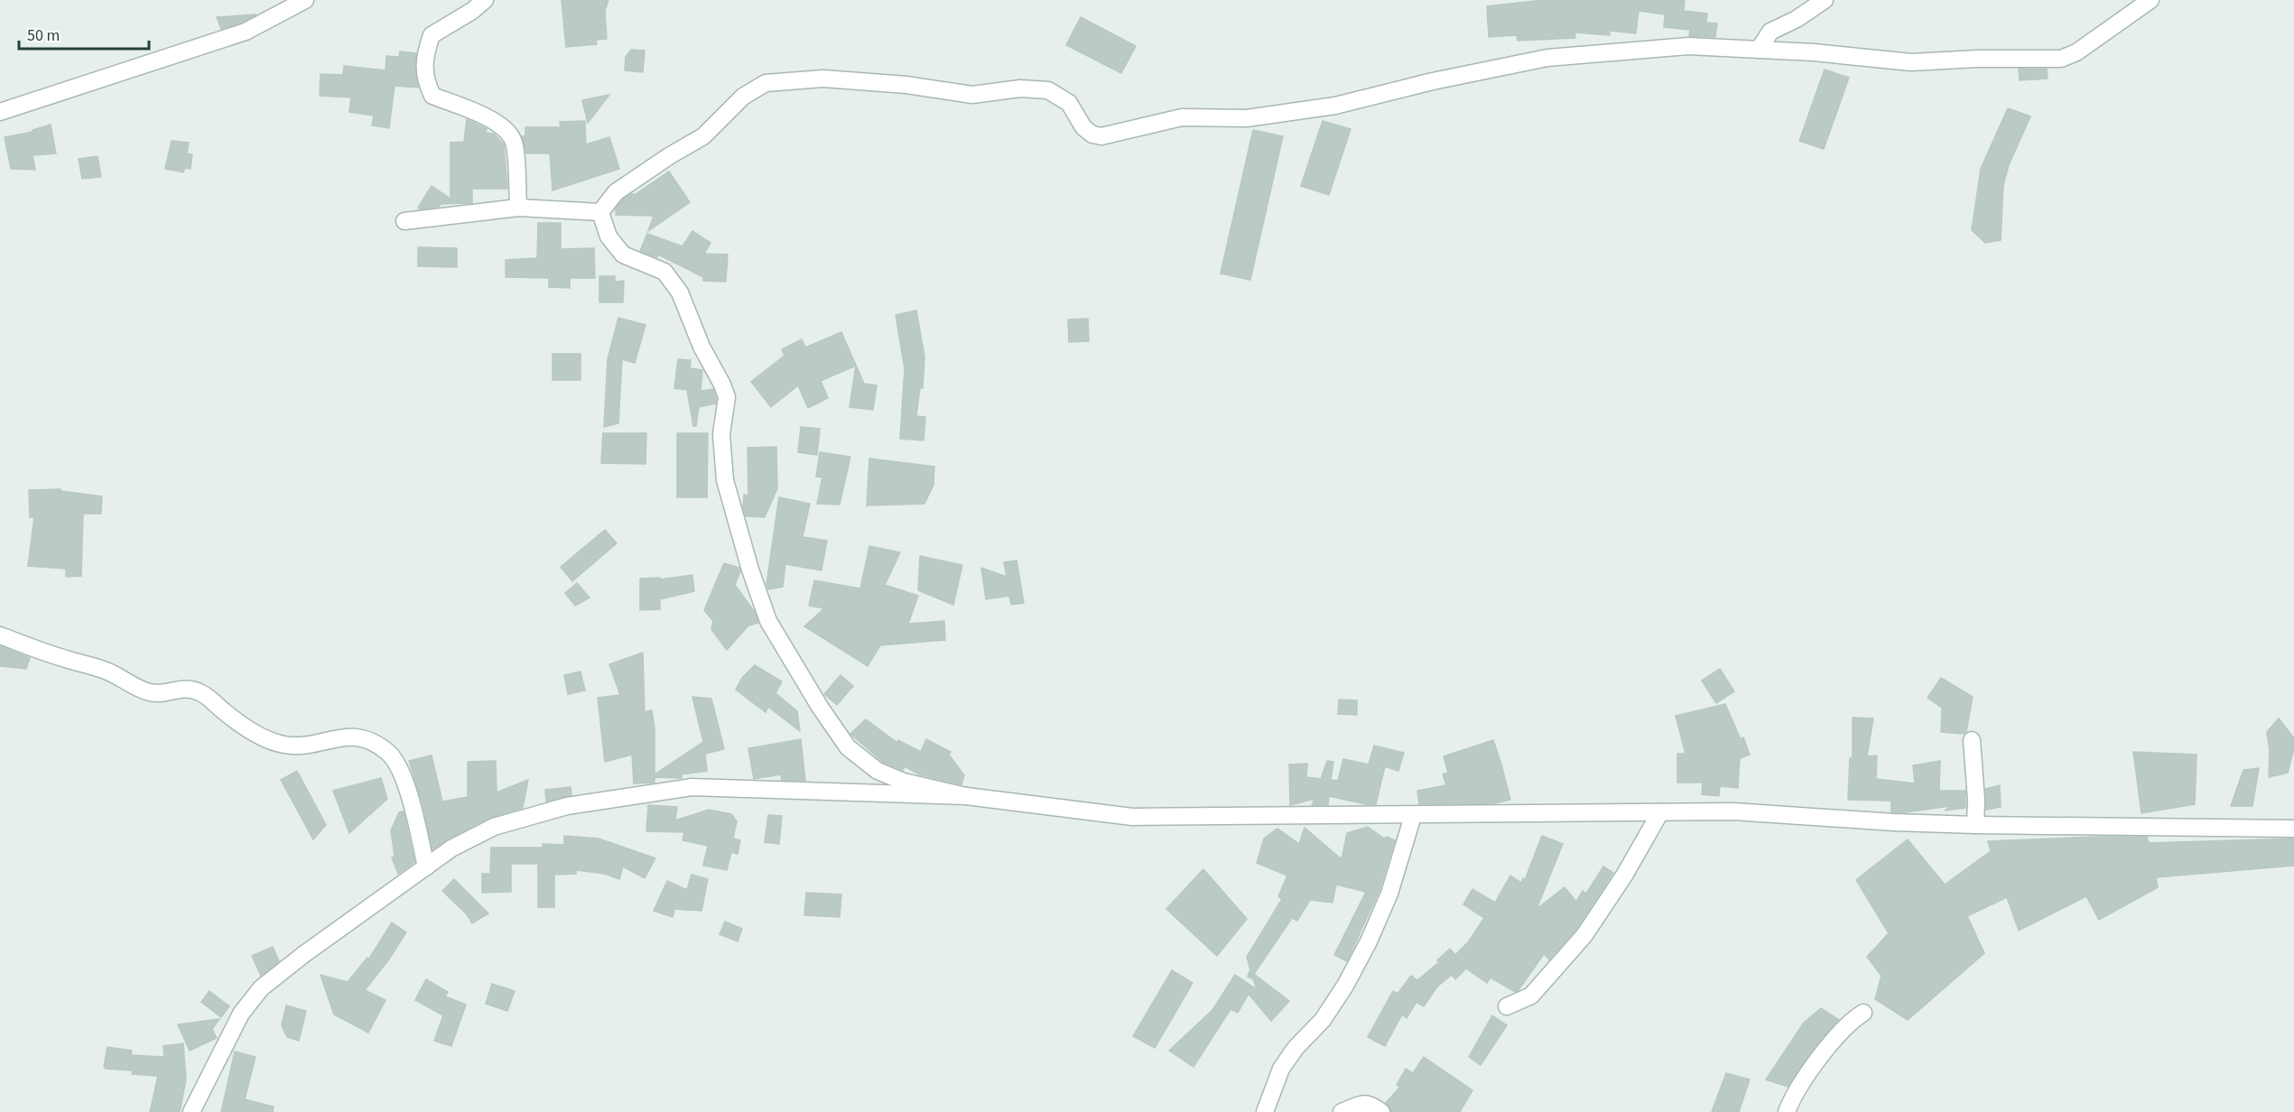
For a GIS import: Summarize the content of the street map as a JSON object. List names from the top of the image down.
{
  "scale_bar": "50 m"
}
